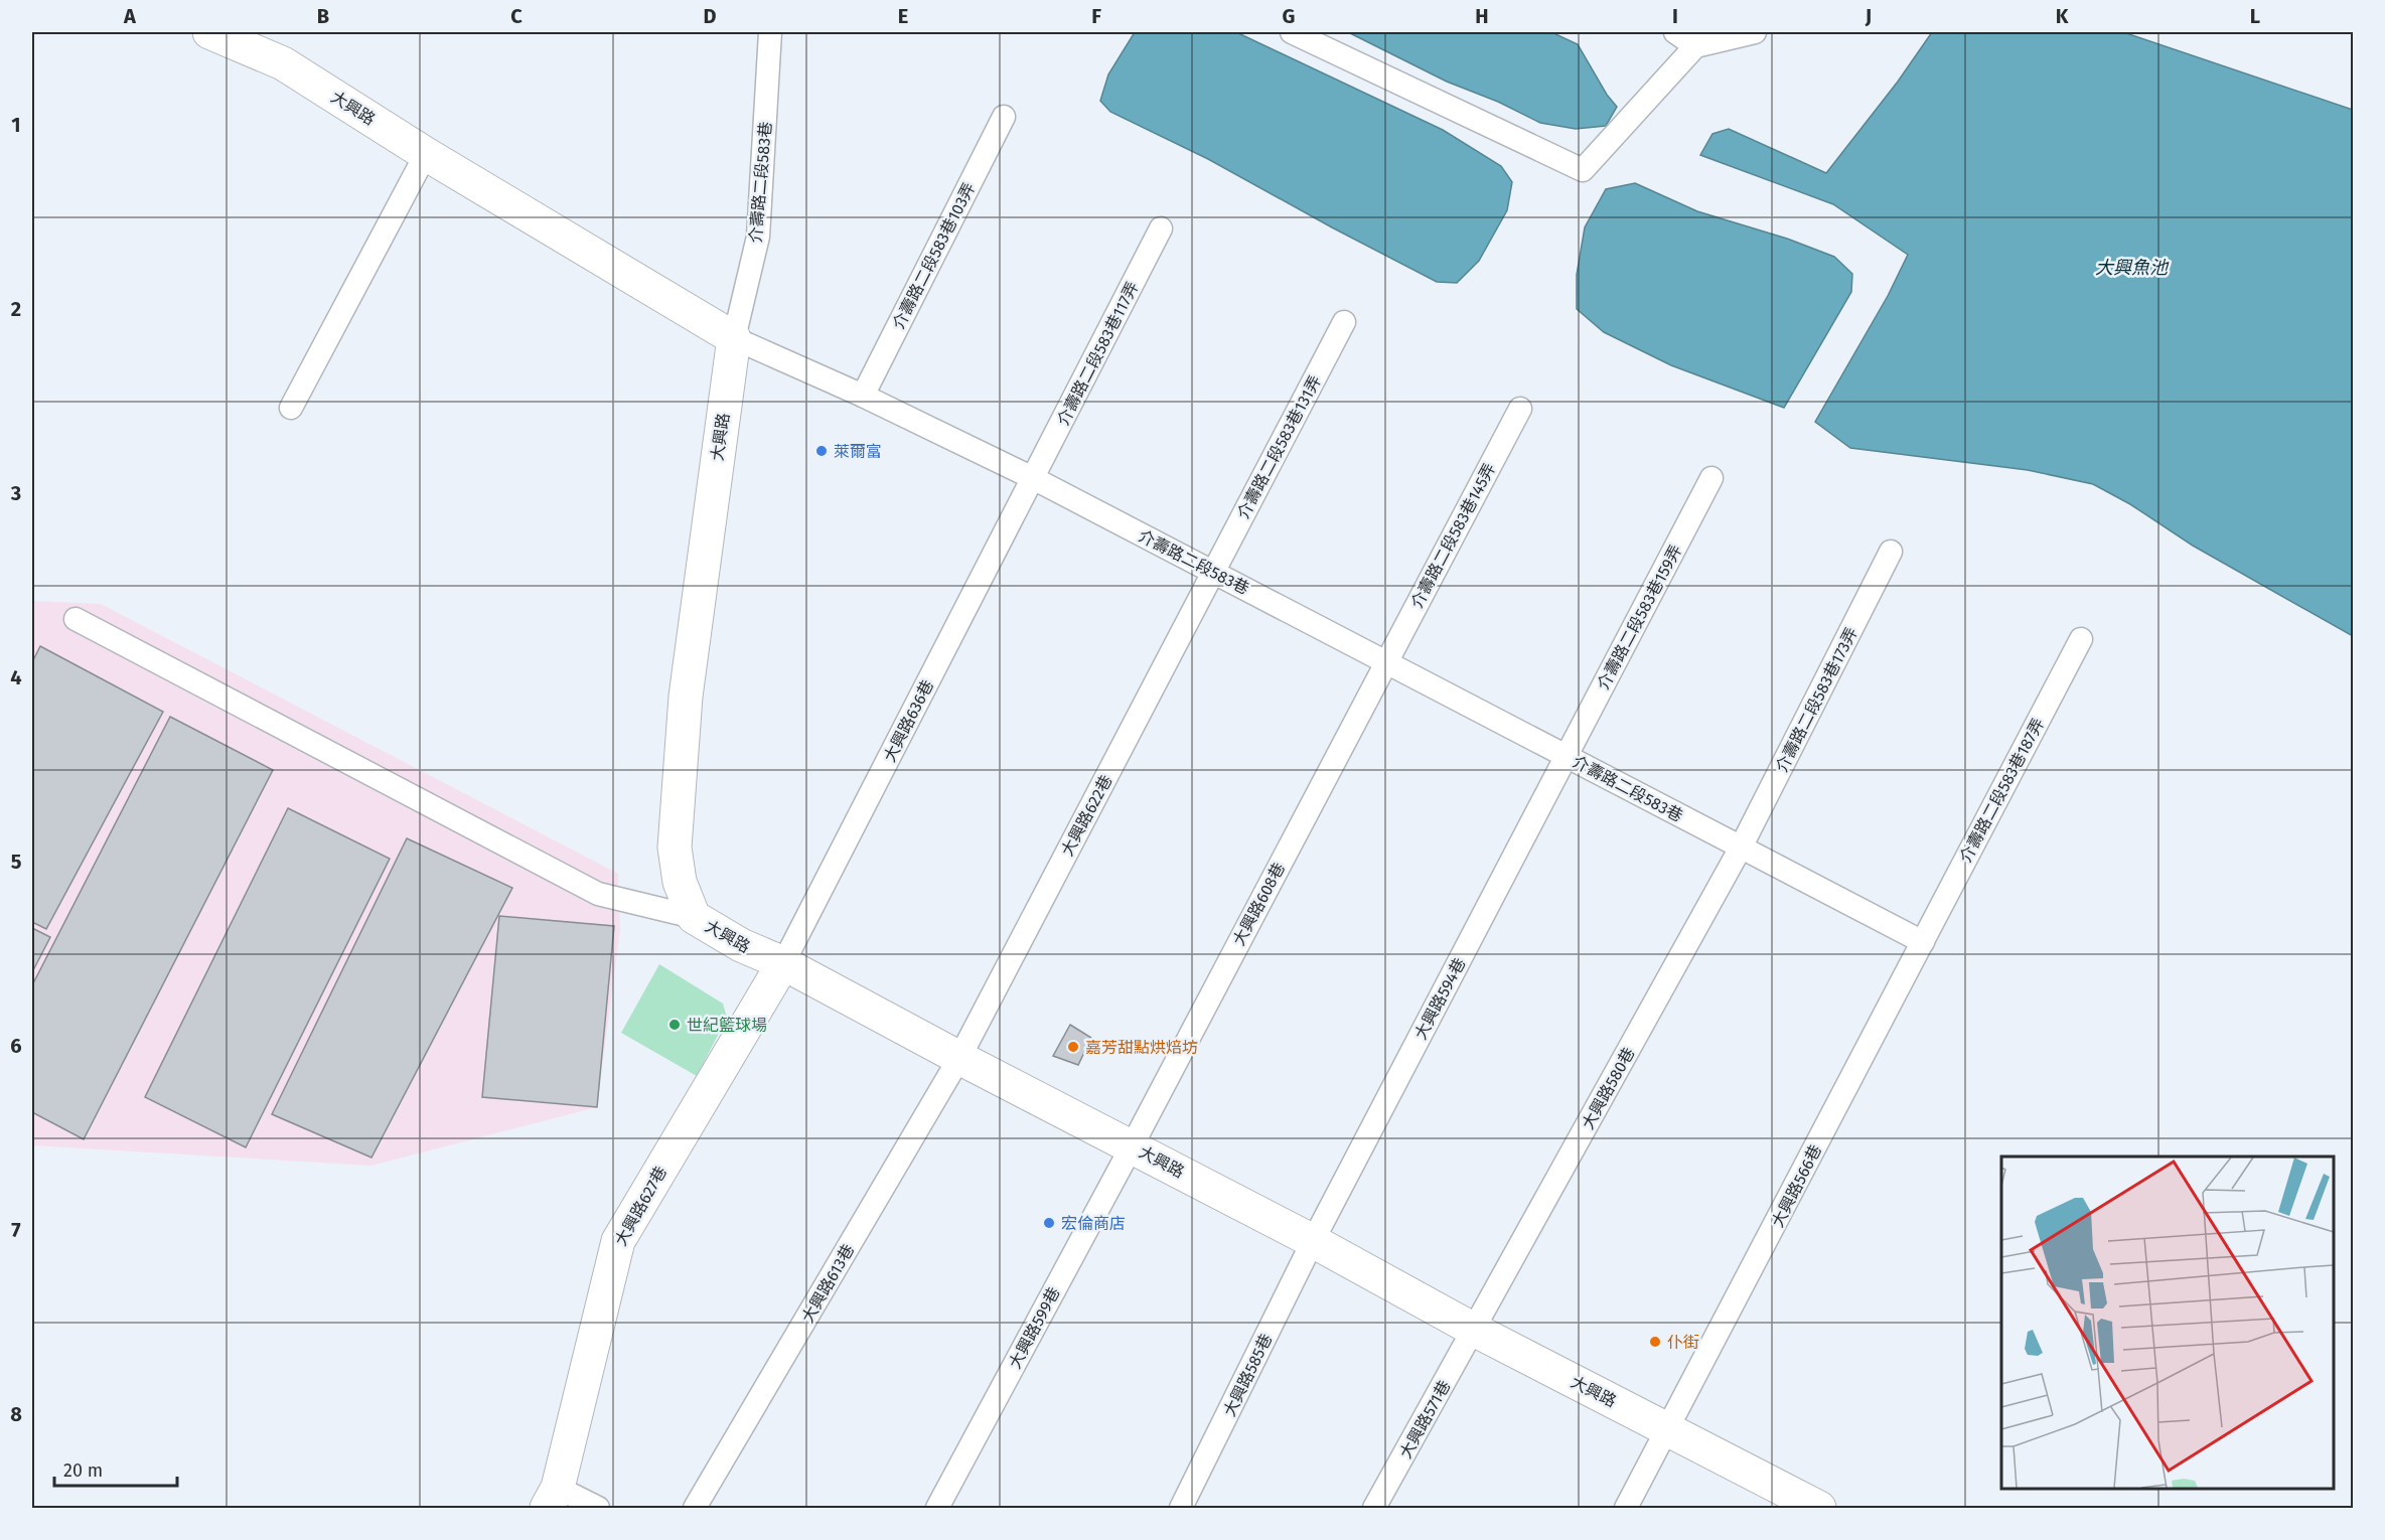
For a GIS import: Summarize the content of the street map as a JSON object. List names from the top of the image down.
{
  "streets": {
    "street": ["大興路", "大興路627巷"],
    "lane": [
      "介壽路二段583巷",
      "介壽路二段583巷103弄",
      "介壽路二段583巷117弄",
      "介壽路二段583巷131弄",
      "介壽路二段583巷145弄",
      "介壽路二段583巷159弄",
      "介壽路二段583巷173弄",
      "大興路636巷",
      "介壽路二段583巷187弄",
      "大興路622巷",
      "大興路608巷",
      "大興路594巷",
      "大興路580巷",
      "大興路566巷",
      "大興路613巷",
      "大興路599巷",
      "大興路585巷",
      "大興路571巷"
    ]
  },
  "crossings": [
    ["大興路", "介壽路二段583巷"],
    ["大興路", "大興路636巷"],
    ["大興路", "大興路622巷"],
    ["大興路", "大興路608巷"],
    ["大興路", "大興路594巷"],
    ["大興路", "大興路580巷"],
    ["大興路", "大興路566巷"],
    ["大興路", "大興路627巷"],
    ["大興路", "大興路613巷"],
    ["大興路", "大興路599巷"],
    ["大興路", "大興路585巷"],
    ["大興路", "大興路571巷"],
    ["介壽路二段583巷", "介壽路二段583巷103弄"],
    ["介壽路二段583巷", "介壽路二段583巷117弄"],
    ["介壽路二段583巷", "介壽路二段583巷131弄"],
    ["介壽路二段583巷", "介壽路二段583巷145弄"],
    ["介壽路二段583巷", "介壽路二段583巷159弄"],
    ["介壽路二段583巷", "介壽路二段583巷173弄"],
    ["介壽路二段583巷", "大興路636巷"],
    ["介壽路二段583巷", "介壽路二段583巷187弄"],
    ["介壽路二段583巷", "大興路622巷"],
    ["介壽路二段583巷", "大興路608巷"],
    ["介壽路二段583巷", "大興路594巷"],
    ["介壽路二段583巷", "大興路580巷"],
    ["介壽路二段583巷", "大興路566巷"],
    ["介壽路二段583巷117弄", "大興路636巷"],
    ["介壽路二段583巷131弄", "大興路622巷"],
    ["介壽路二段583巷145弄", "大興路608巷"],
    ["介壽路二段583巷159弄", "大興路594巷"],
    ["介壽路二段583巷173弄", "大興路580巷"],
    ["大興路636巷", "大興路627巷"],
    ["介壽路二段583巷187弄", "大興路566巷"],
    ["大興路622巷", "大興路613巷"],
    ["大興路608巷", "大興路599巷"],
    ["大興路594巷", "大興路585巷"],
    ["大興路580巷", "大興路571巷"]
  ],
  "water": ["大興魚池"],
  "places": [
    "萊爾富",
    "世紀籃球場",
    "嘉芳甜點烘焙坊",
    "宏倫商店",
    "仆街"
  ],
  "scale_bar": "20 m",
  "grid": {
    "columns": [
      "A",
      "B",
      "C",
      "D",
      "E",
      "F",
      "G",
      "H",
      "I",
      "J",
      "K",
      "L"
    ],
    "rows": [
      "1",
      "2",
      "3",
      "4",
      "5",
      "6",
      "7",
      "8"
    ]
  }
}
